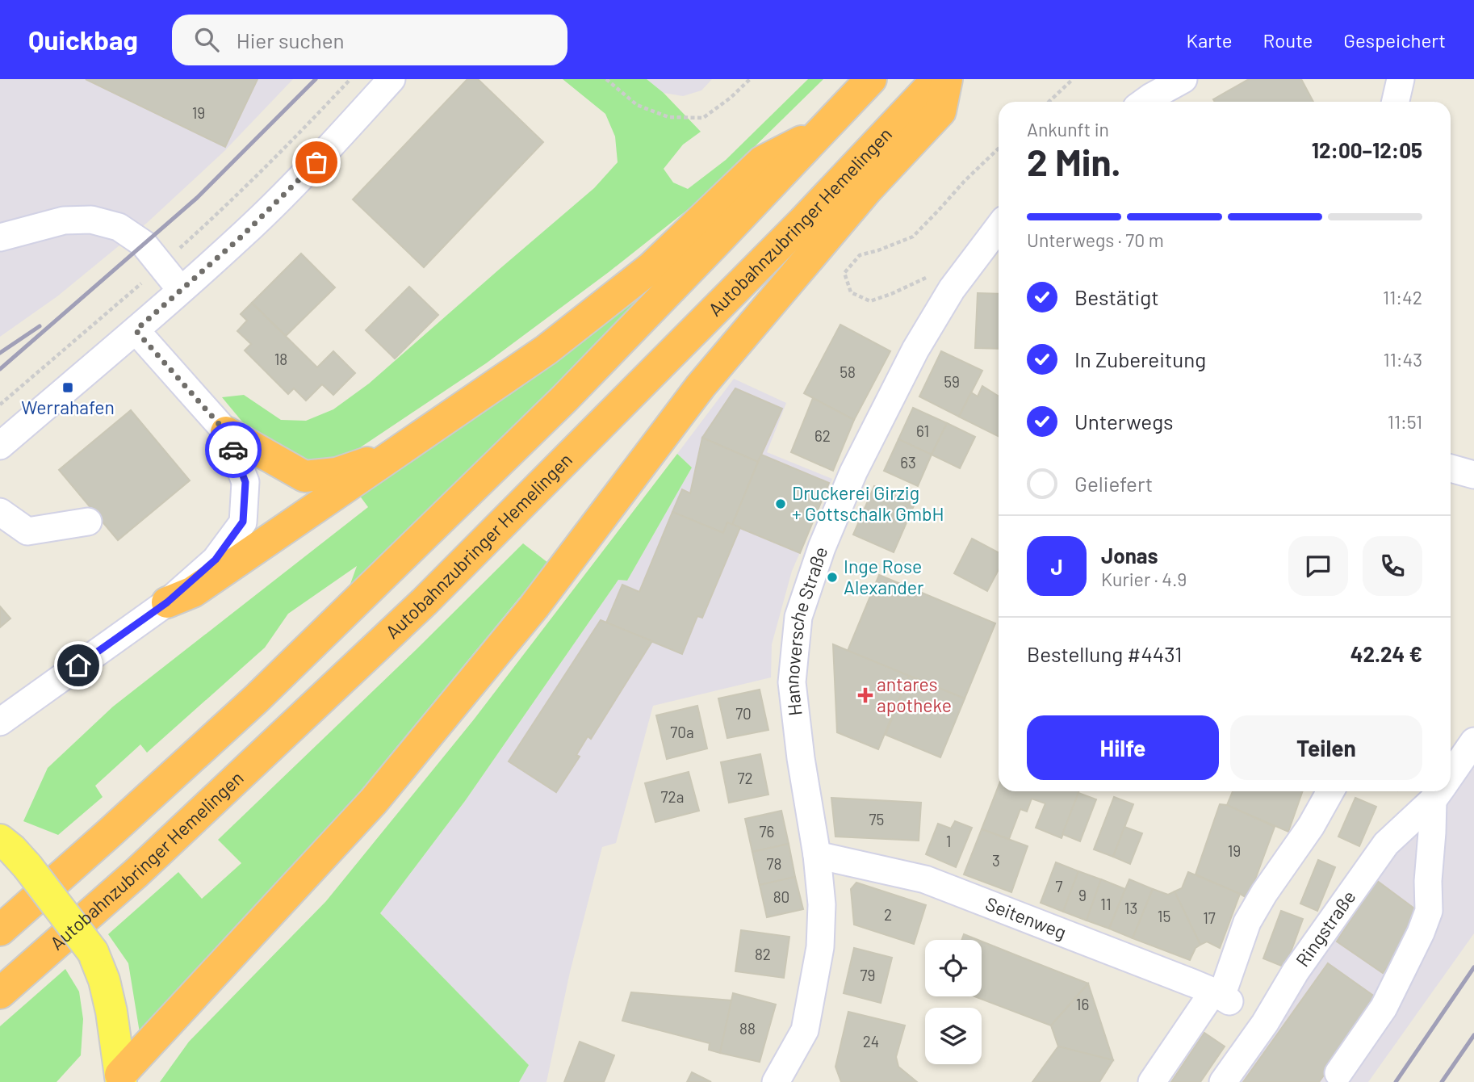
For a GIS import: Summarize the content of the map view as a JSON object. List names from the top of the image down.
{
  "streets": {
    "highway": ["Autobahnzubringer Hemelingen"],
    "street": ["Hannoversche Straße", "Seitenweg", "Ringstraße"]
  },
  "crossings": [
    ["Hannoversche Straße", "Seitenweg"]
  ],
  "places": {
    "transit": ["Werrahafen"],
    "other": ["Druckerei Girzig + Gottschalk GmbH", "Inge Rose Alexander"],
    "health": ["antares apotheke"]
  },
  "house_numbers": [
    "19",
    "18",
    "58",
    "59",
    "61",
    "62",
    "63",
    "70",
    "70a",
    "72",
    "72a",
    "75",
    "76",
    "1",
    "19",
    "3",
    "78",
    "7",
    "9",
    "80",
    "11",
    "13",
    "2",
    "15",
    "17",
    "82",
    "79",
    "16",
    "88",
    "24"
  ],
  "page": {
    "header": "Quickbag",
    "search": "Hier suchen",
    "nav": ["Karte", "Route", "Gespeichert"],
    "heading": ["2 Min.", "Ankunft in", "12:00–12:05"],
    "panel": [
      "Jonas",
      "Kurier · 4.9",
      "Bestellung #4431",
      "42.24 €"
    ],
    "bar": "Unterwegs · 70 m",
    "list": [
      ["Bestätigt", "11:42"],
      ["In Zubereitung", "11:43"],
      ["Unterwegs", "11:51"],
      "Geliefert"
    ],
    "round": "J",
    "buttons": ["Hilfe", "Teilen"]
  }
}
